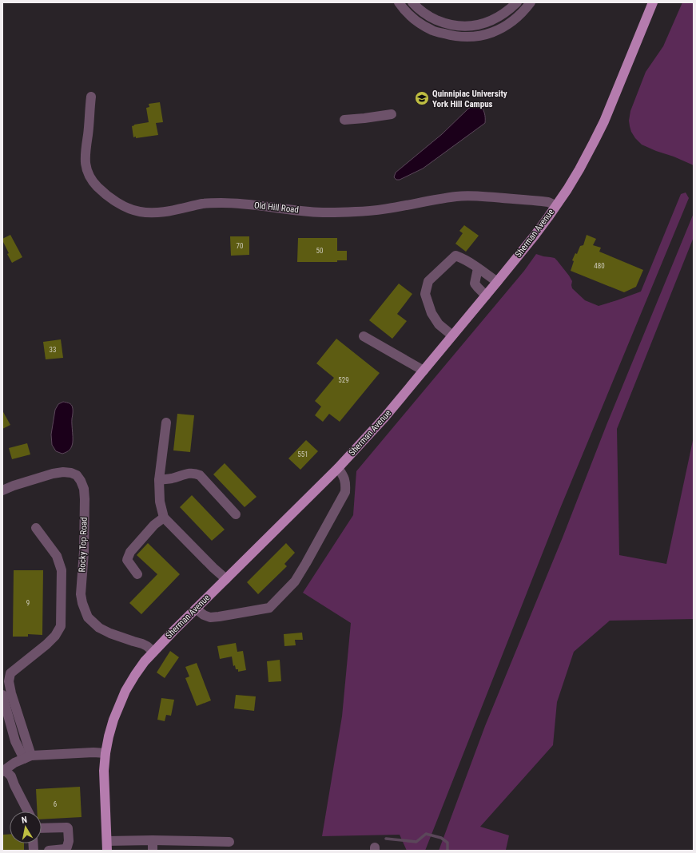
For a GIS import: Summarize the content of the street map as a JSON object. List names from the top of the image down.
{
  "streets": {
    "main road": ["Sherman Avenue"],
    "street": ["Old Hill Road", "Rocky Top Road"]
  },
  "crossings": [
    ["Old Hill Road", "Sherman Avenue"],
    ["Sherman Avenue", "Rocky Top Road"]
  ],
  "places": {
    "school or university": ["Quinnipiac University York Hill Campus"]
  },
  "house_numbers": [
    "70",
    "50",
    "480",
    "33",
    "529",
    "551",
    "9",
    "6"
  ],
  "north": "top"
}
